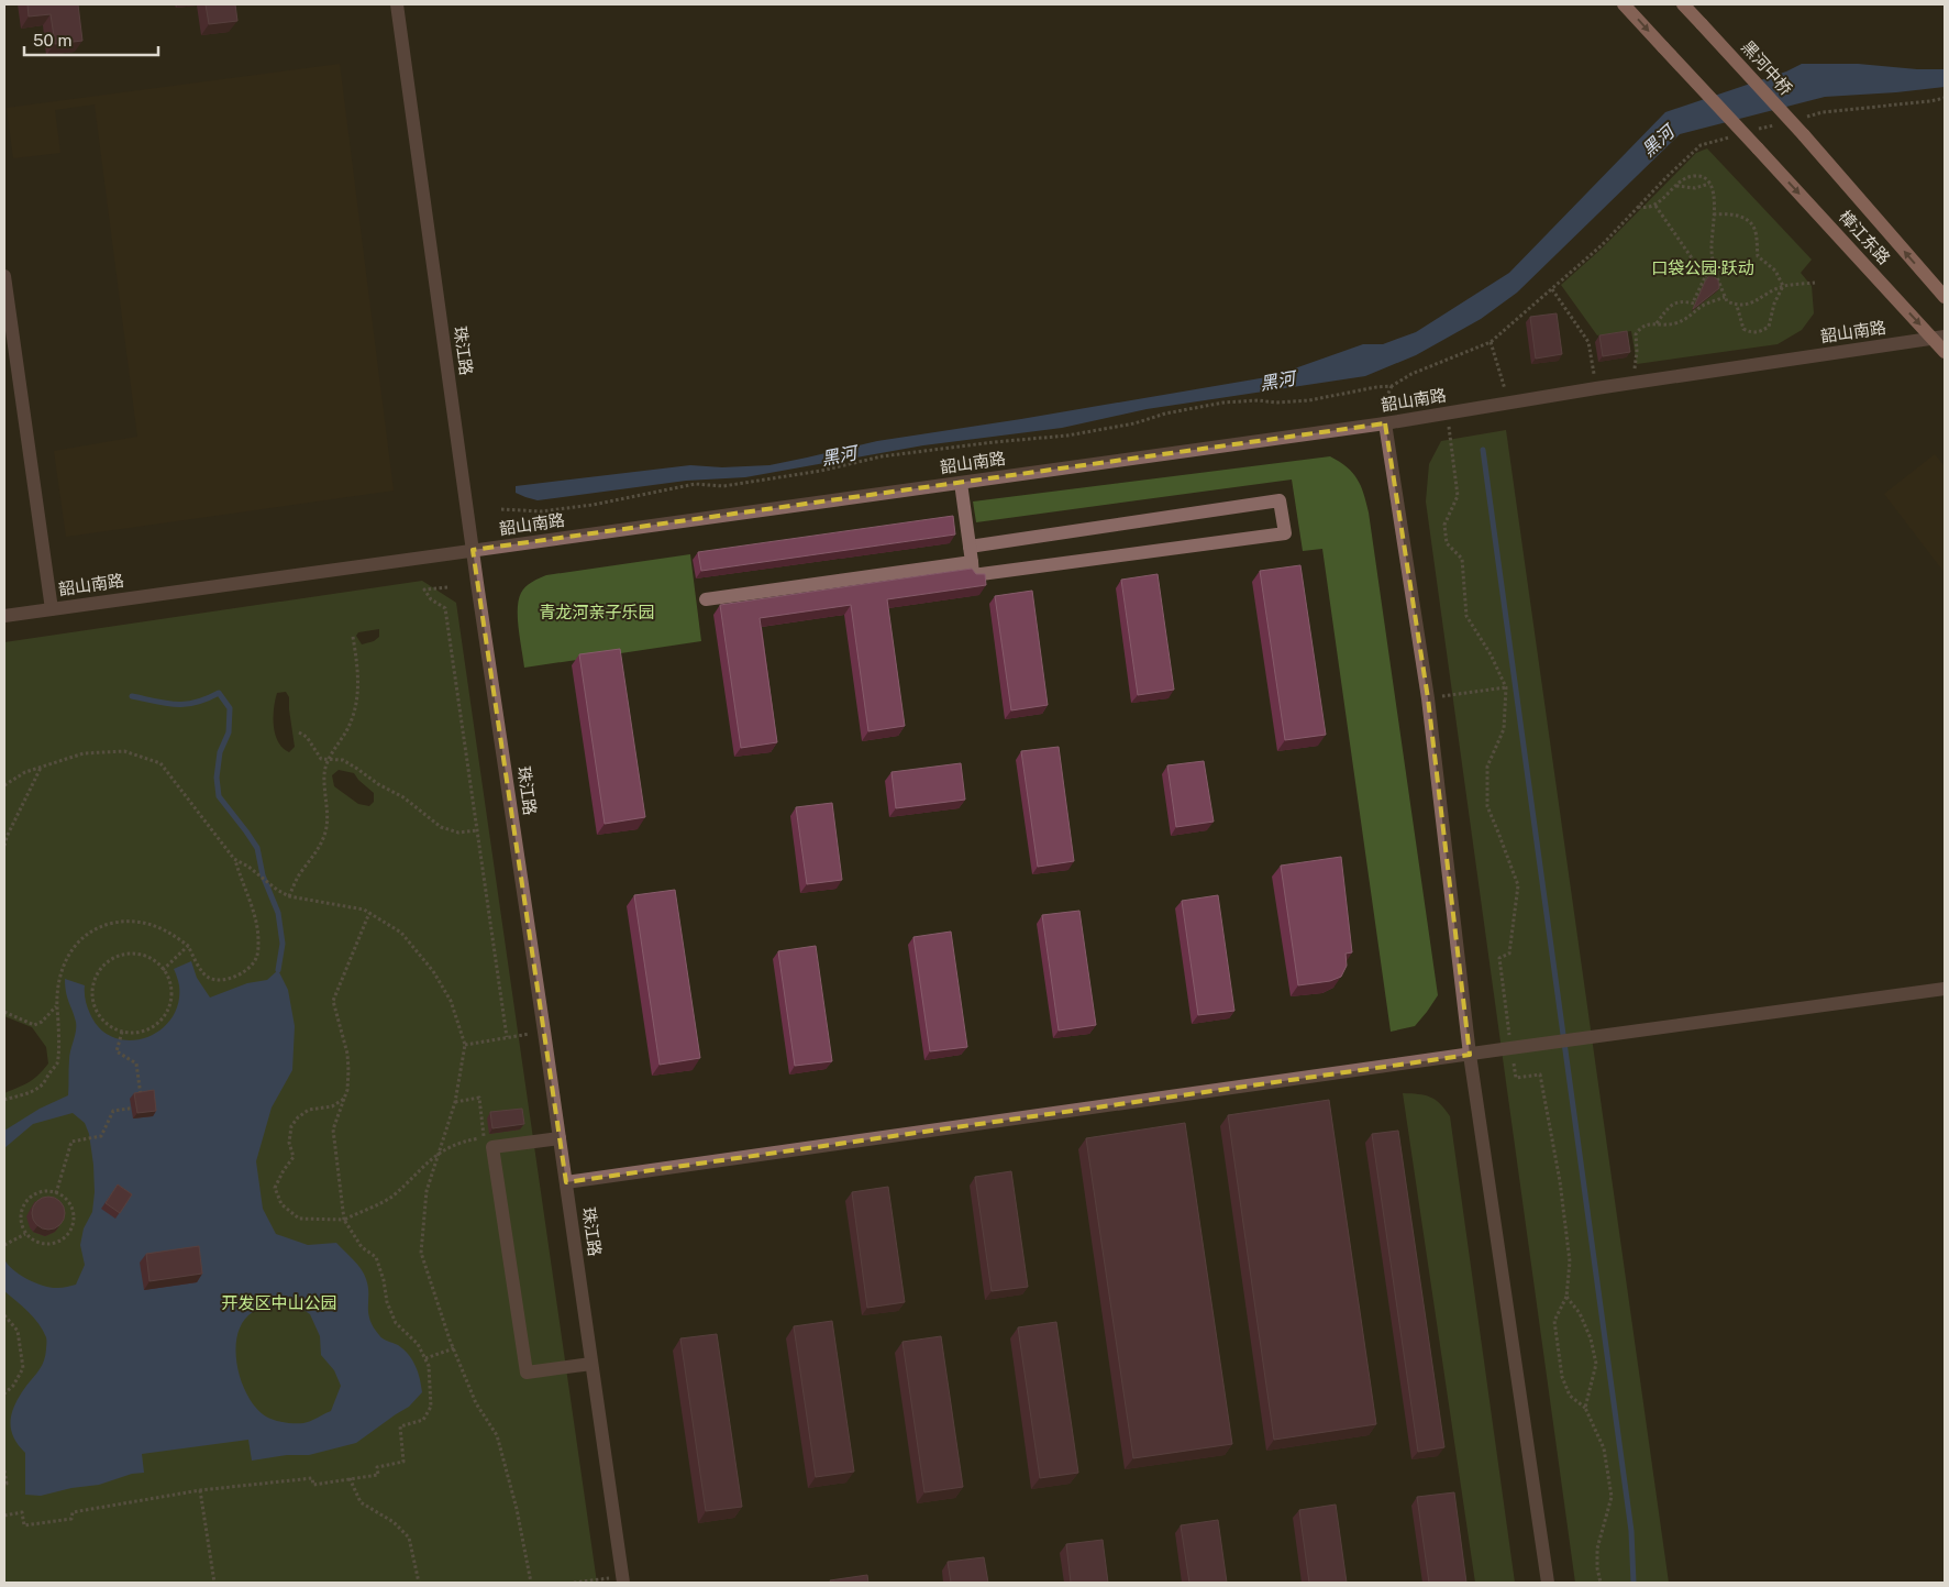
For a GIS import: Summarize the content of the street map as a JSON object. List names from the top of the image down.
{
  "streets": {
    "main road": ["黑河中桥", "樟江东路"],
    "street": ["韶山南路", "珠江路"]
  },
  "crossings": [
    ["黑河中桥", "樟江东路"],
    ["樟江东路", "韶山南路"],
    ["韶山南路", "珠江路"]
  ],
  "water": ["黑河"],
  "parks": ["口袋公园·跃动", "青龙河亲子乐园", "开发区中山公园"],
  "scale_bar": "50 m"
}
